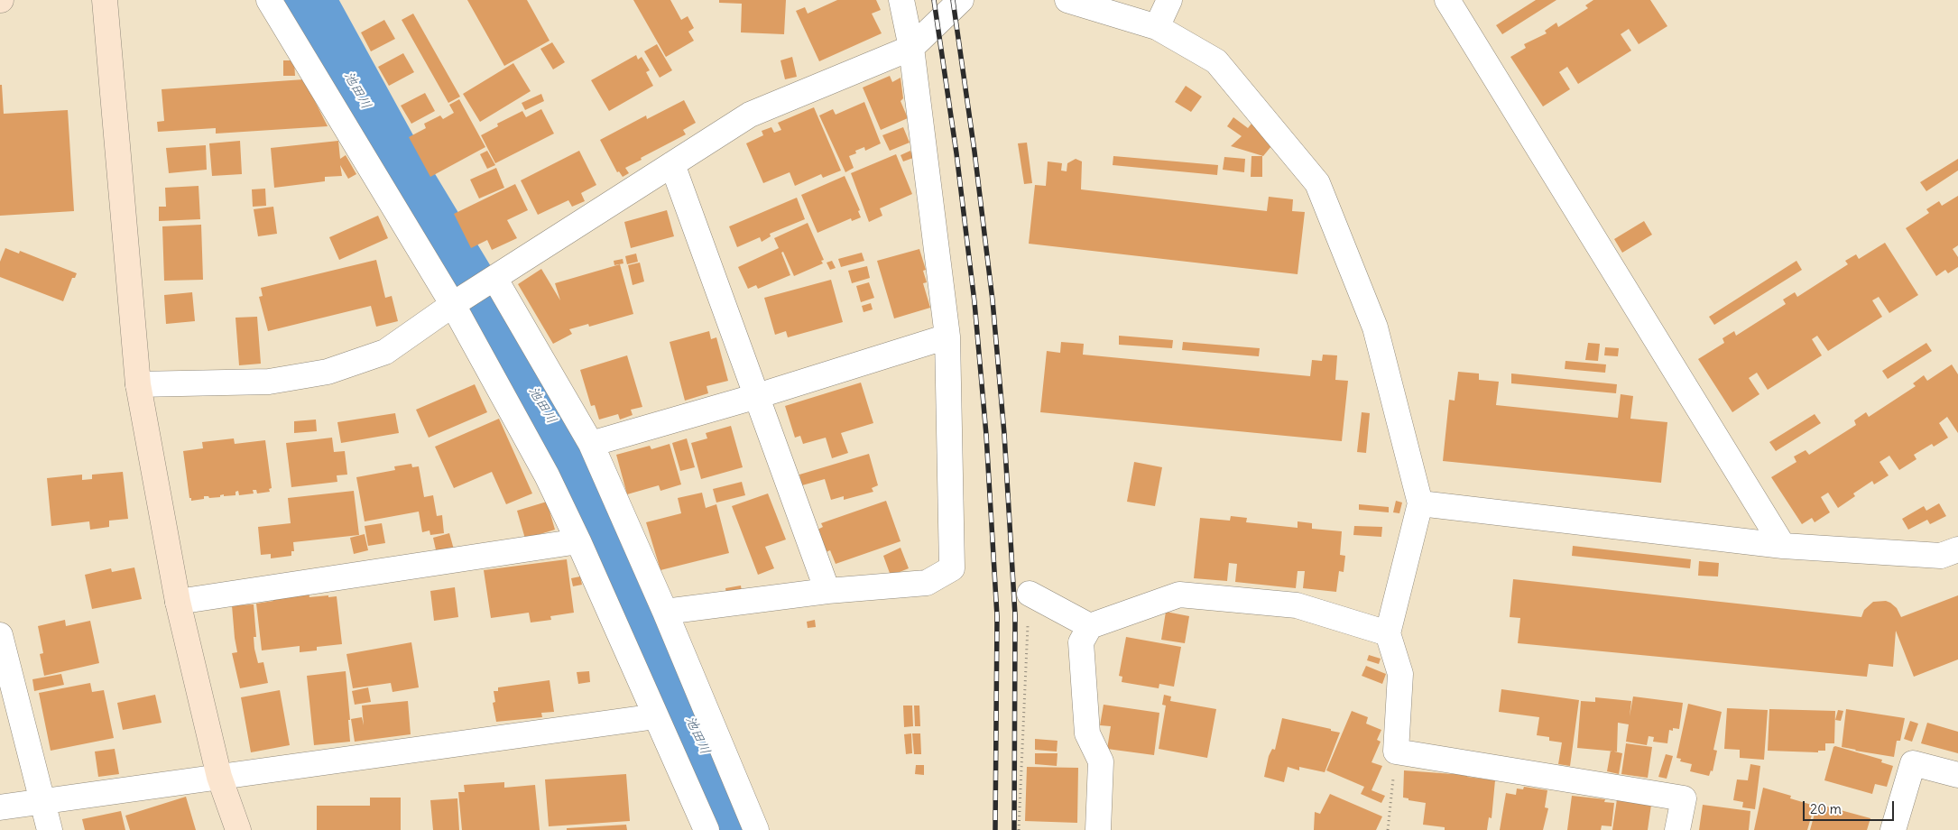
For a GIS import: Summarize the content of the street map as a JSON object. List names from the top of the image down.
{
  "water": ["池田川"],
  "scale_bar": "20 m"
}
